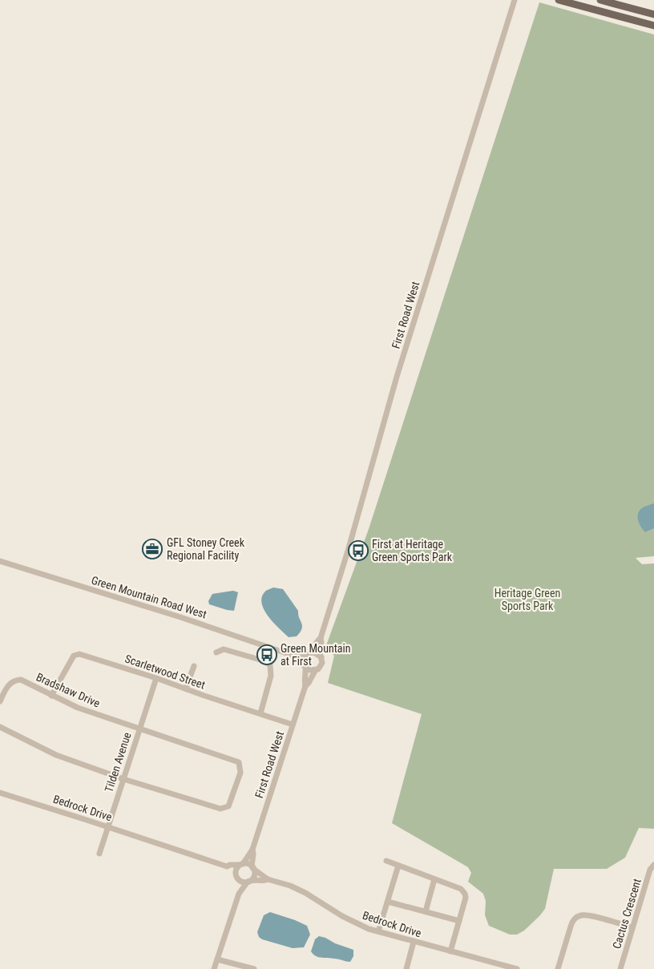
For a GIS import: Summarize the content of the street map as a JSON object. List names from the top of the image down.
{
  "streets": {
    "street": [
      "First Road West",
      "Green Mountain Road West",
      "Scarletwood Street",
      "Bradshaw Drive",
      "Tilden Avenue",
      "Bedrock Drive",
      "Cactus Crescent"
    ]
  },
  "crossings": [
    ["First Road West", "Green Mountain Road West"],
    ["First Road West", "Scarletwood Street"],
    ["First Road West", "Bedrock Drive"],
    ["Scarletwood Street", "Bradshaw Drive"],
    ["Scarletwood Street", "Tilden Avenue"],
    ["Bradshaw Drive", "Tilden Avenue"],
    ["Tilden Avenue", "Bedrock Drive"]
  ],
  "parks": ["Heritage Green Sports Park"],
  "places": {
    "office": ["GFL Stoney Creek Regional Facility"],
    "bus stop": ["First at Heritage Green Sports Park", "Green Mountain at First"]
  }
}
